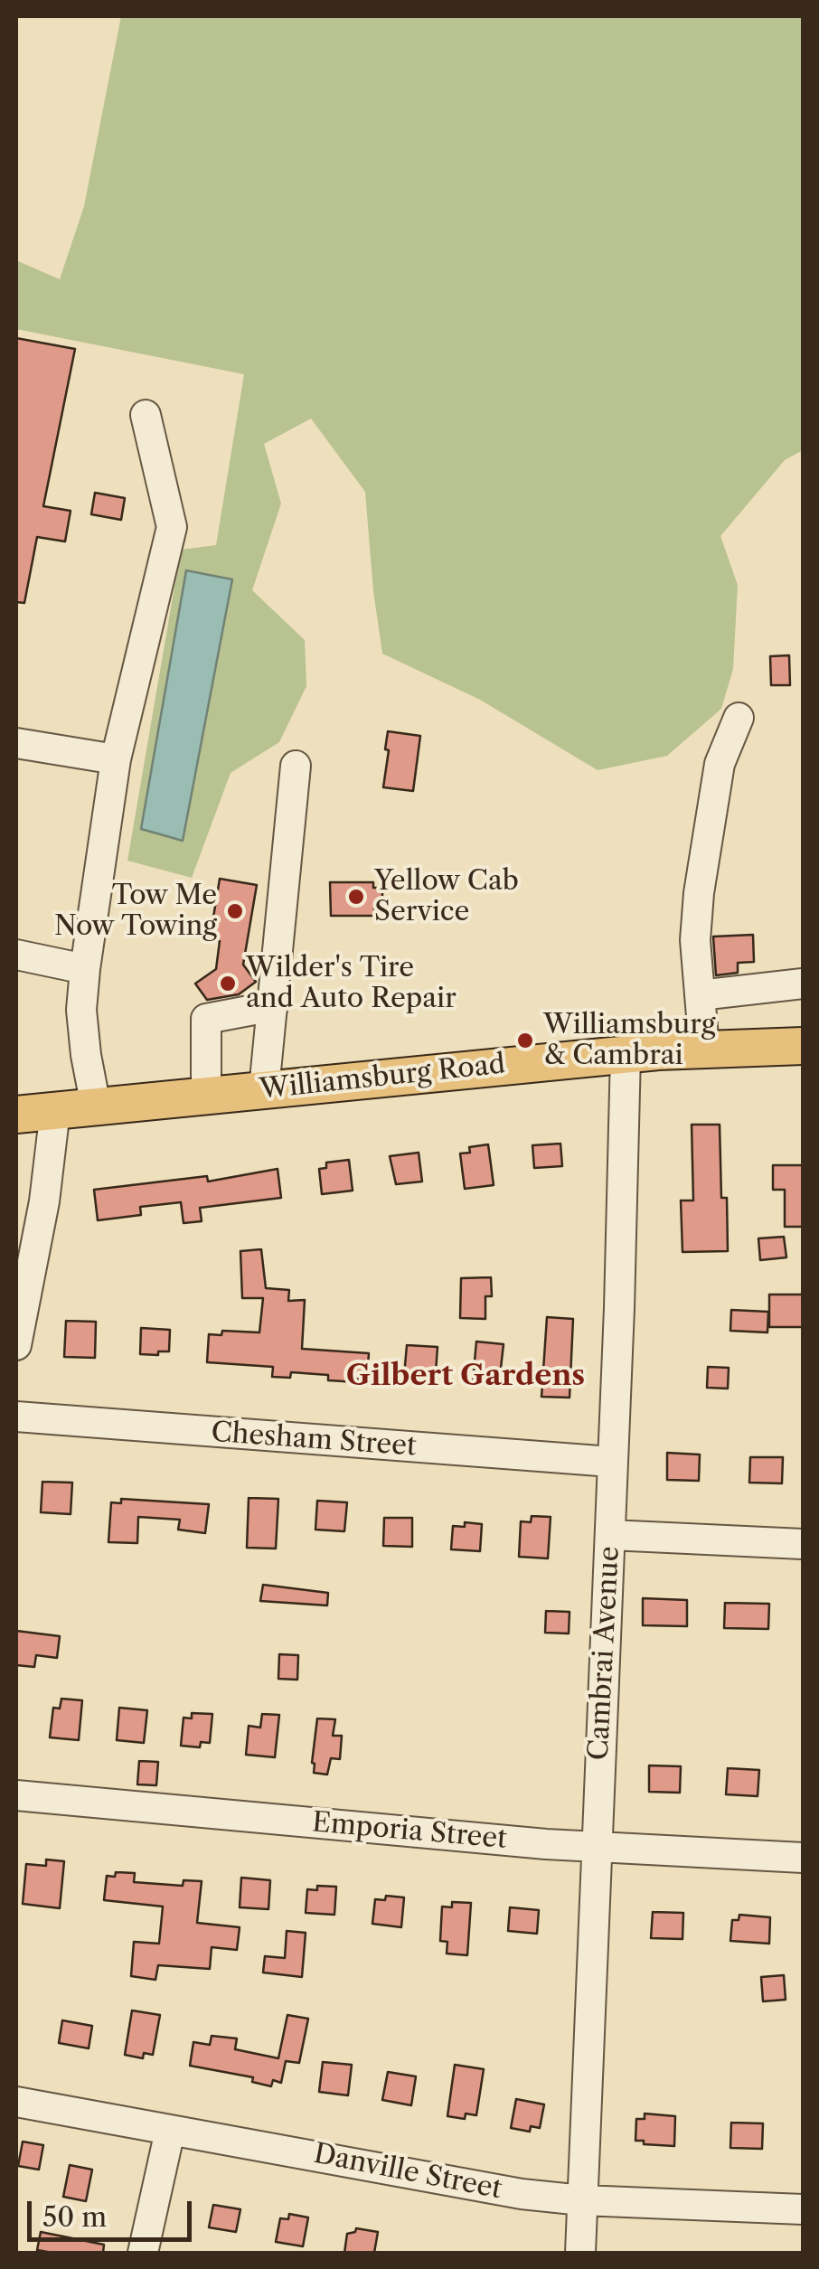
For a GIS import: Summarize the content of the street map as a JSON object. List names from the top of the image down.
{
  "streets": {
    "main road": ["Williamsburg Road"],
    "street": [
      "Chesham Street",
      "Cambrai Avenue",
      "Emporia Street",
      "Danville Street"
    ]
  },
  "crossings": [
    ["Williamsburg Road", "Cambrai Avenue"],
    ["Chesham Street", "Cambrai Avenue"],
    ["Cambrai Avenue", "Emporia Street"],
    ["Cambrai Avenue", "Danville Street"]
  ],
  "districts": ["Gilbert Gardens"],
  "places": [
    "Yellow Cab Service",
    "Tow Me Now Towing",
    "Wilder's Tire and Auto Repair",
    "Williamsburg & Cambrai"
  ],
  "scale_bar": "50 m"
}
